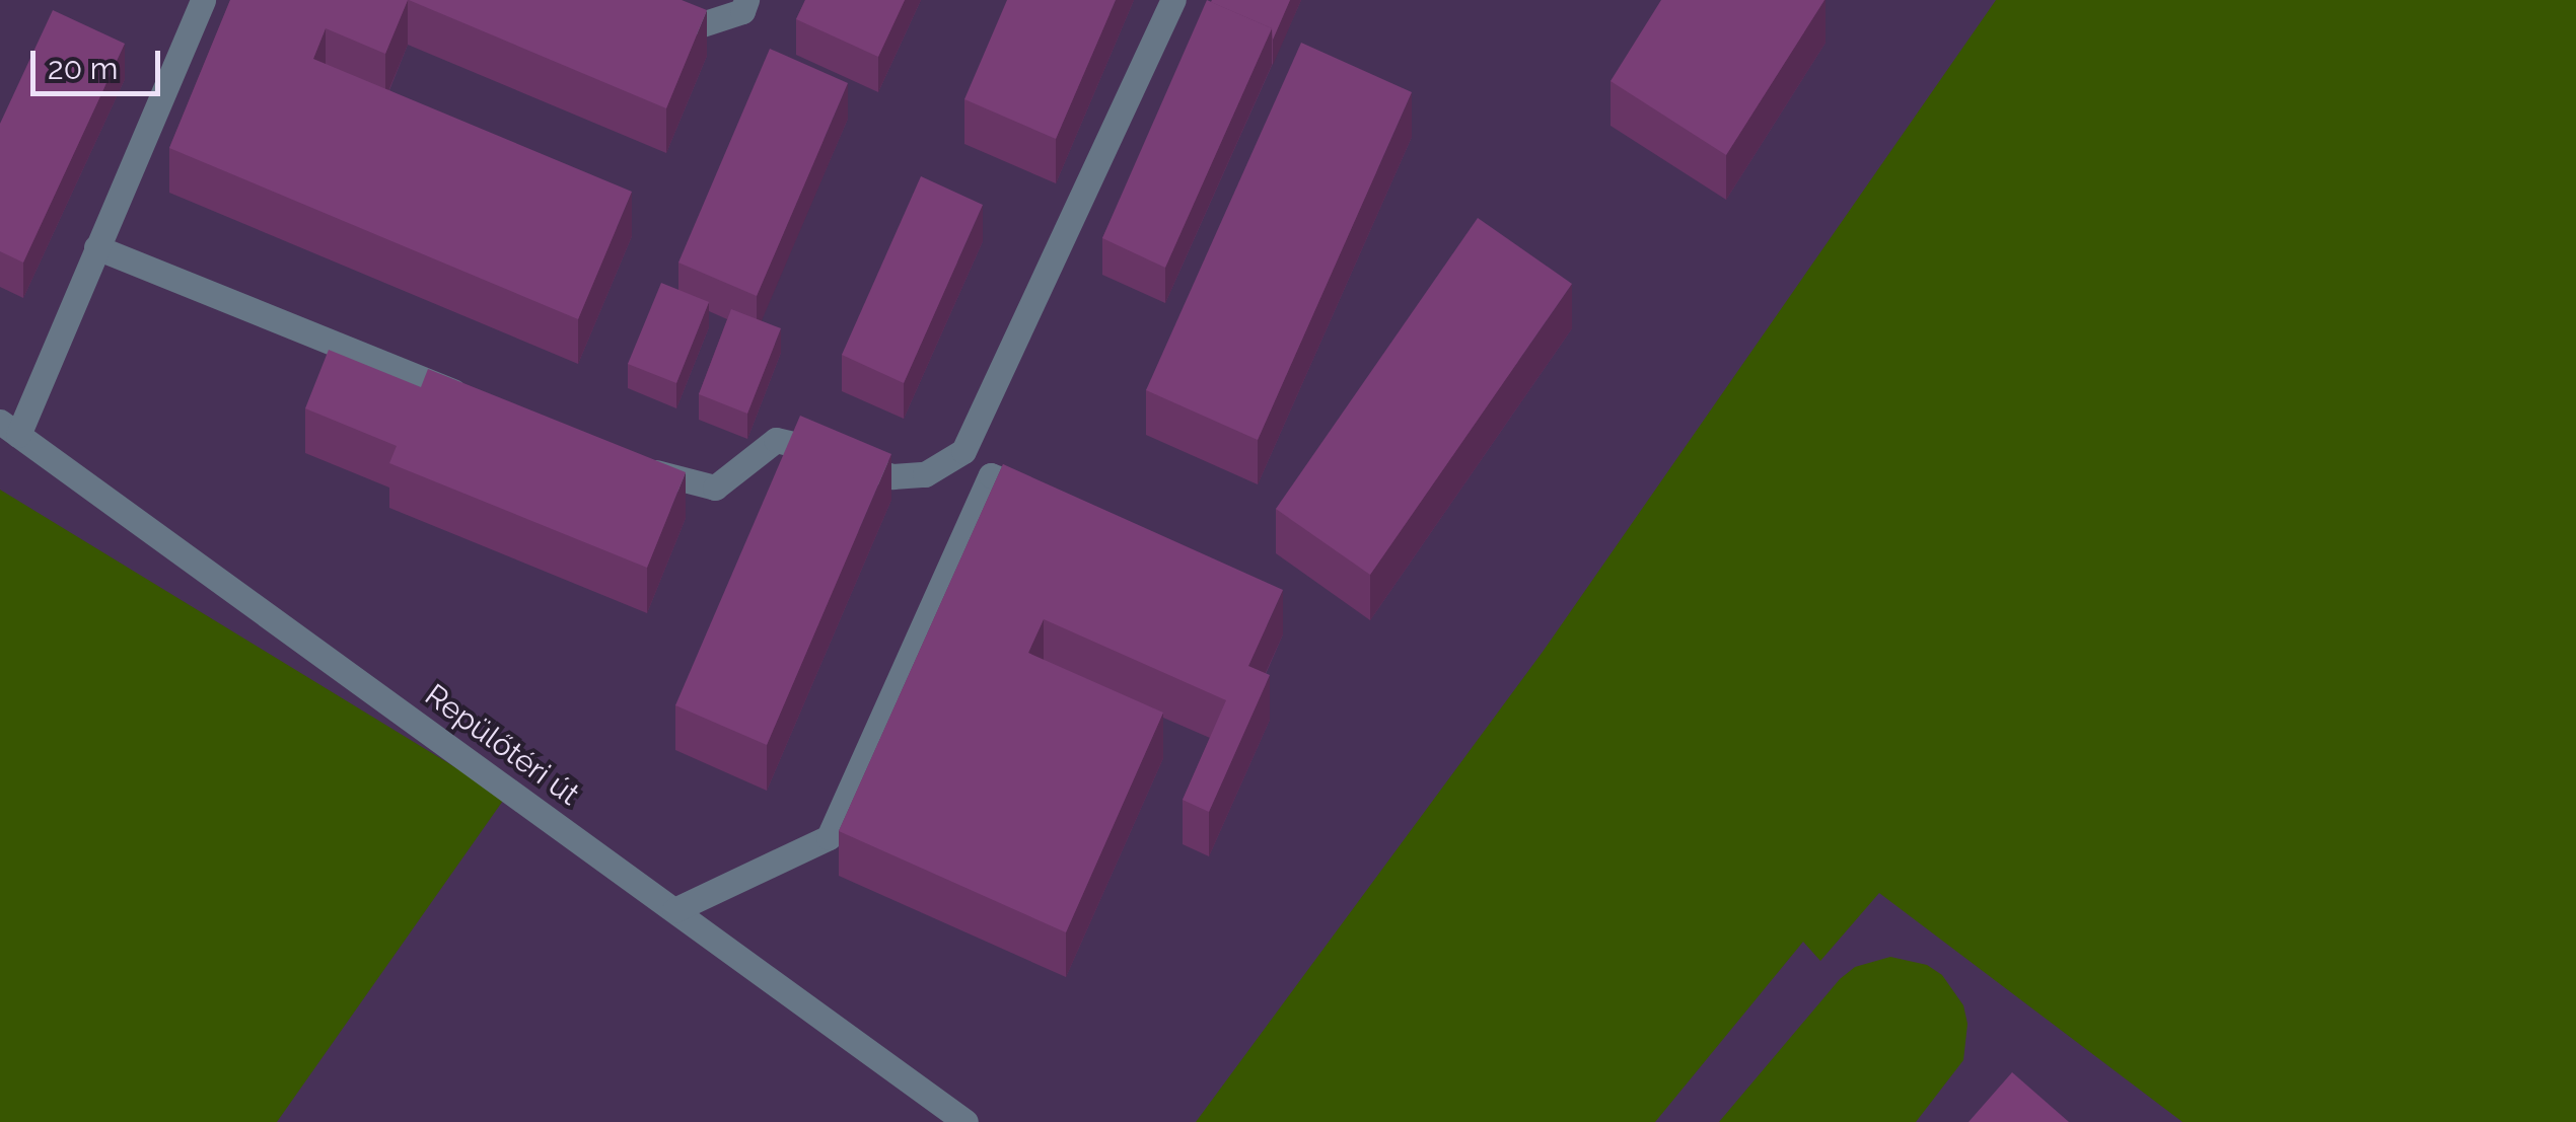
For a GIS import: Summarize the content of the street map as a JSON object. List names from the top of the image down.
{
  "streets": {
    "street": ["Repülőtéri út"]
  },
  "scale_bar": "20 m"
}
